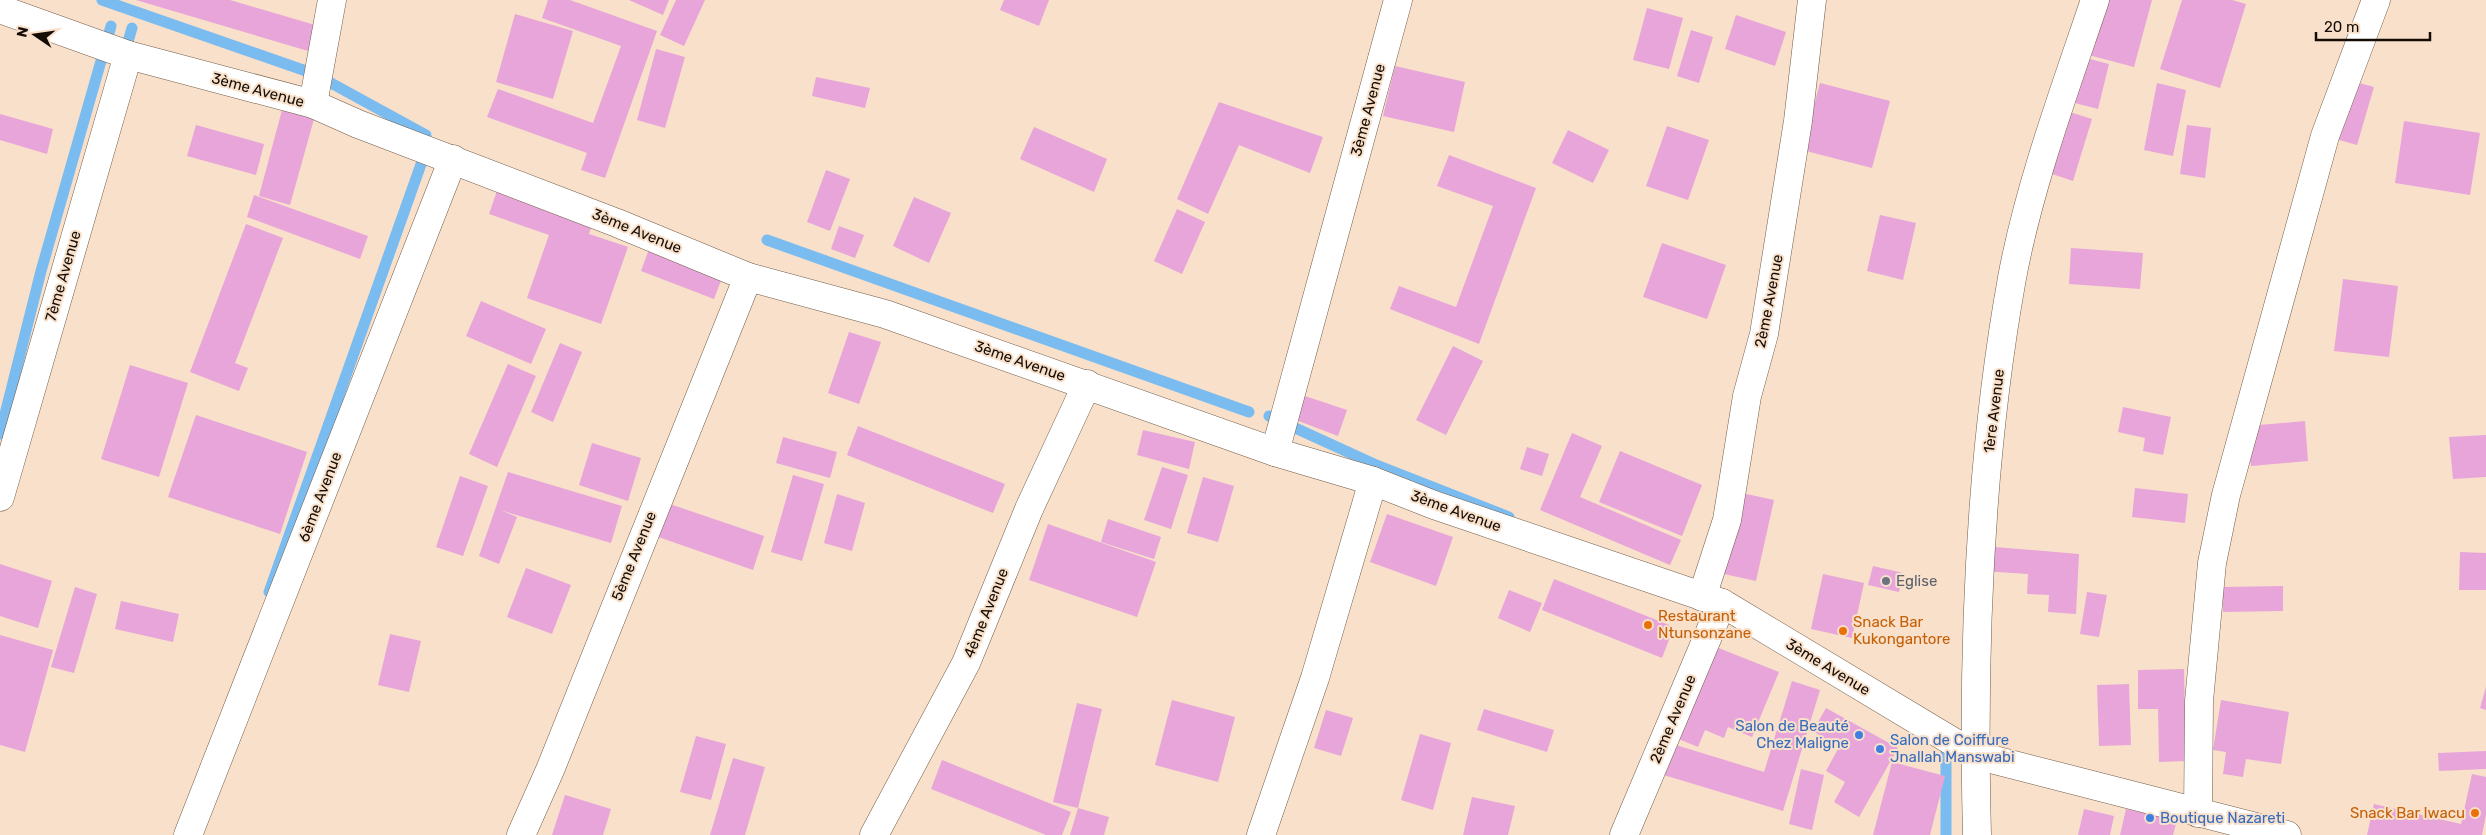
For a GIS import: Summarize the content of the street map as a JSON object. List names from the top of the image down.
{
  "streets": {
    "street": [
      "3ème Avenue",
      "7ème Avenue",
      "2ème Avenue",
      "1ère Avenue",
      "6ème Avenue",
      "5ème Avenue",
      "4ème Avenue"
    ]
  },
  "crossings": [
    ["3ème Avenue", "7ème Avenue"],
    ["3ème Avenue", "2ème Avenue"],
    ["3ème Avenue", "1ère Avenue"],
    ["3ème Avenue", "6ème Avenue"],
    ["3ème Avenue", "5ème Avenue"],
    ["3ème Avenue", "4ème Avenue"]
  ],
  "places": [
    "Eglise",
    "Restaurant Ntunsonzane",
    "Snack Bar Kukongantore",
    "Salon de Beauté Chez Maligne",
    "Salon de Coiffure Jnallah Manswabi",
    "Snack Bar Iwacu",
    "Boutique Nazareti"
  ],
  "scale_bar": "20 m",
  "north": "left"
}
